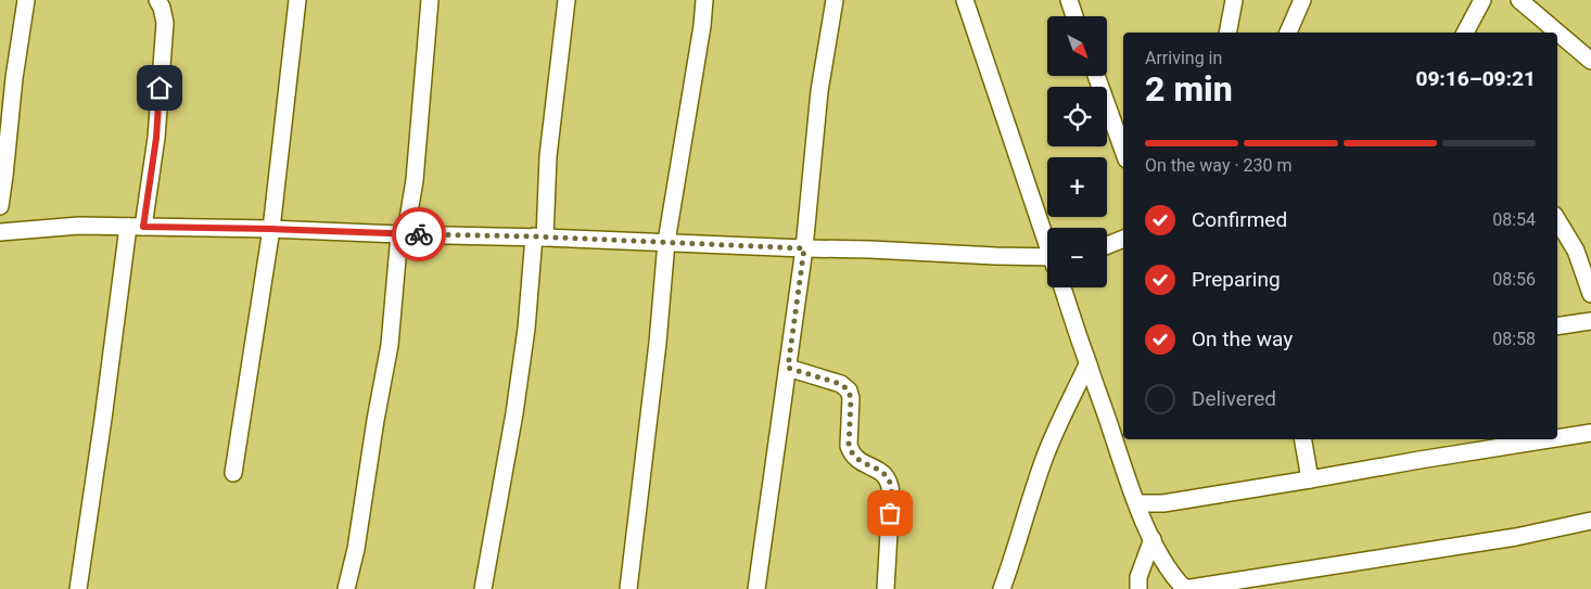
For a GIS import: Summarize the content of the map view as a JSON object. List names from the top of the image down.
{
  "north": "bottom right",
  "page": {
    "map_buttons": ["+", "−"],
    "heading": ["2 min", "Arriving in", "09:16–09:21"],
    "bar": "On the way · 230 m",
    "list": [
      ["Confirmed", "08:54"],
      ["Preparing", "08:56"],
      ["On the way", "08:58"],
      "Delivered"
    ]
  }
}
